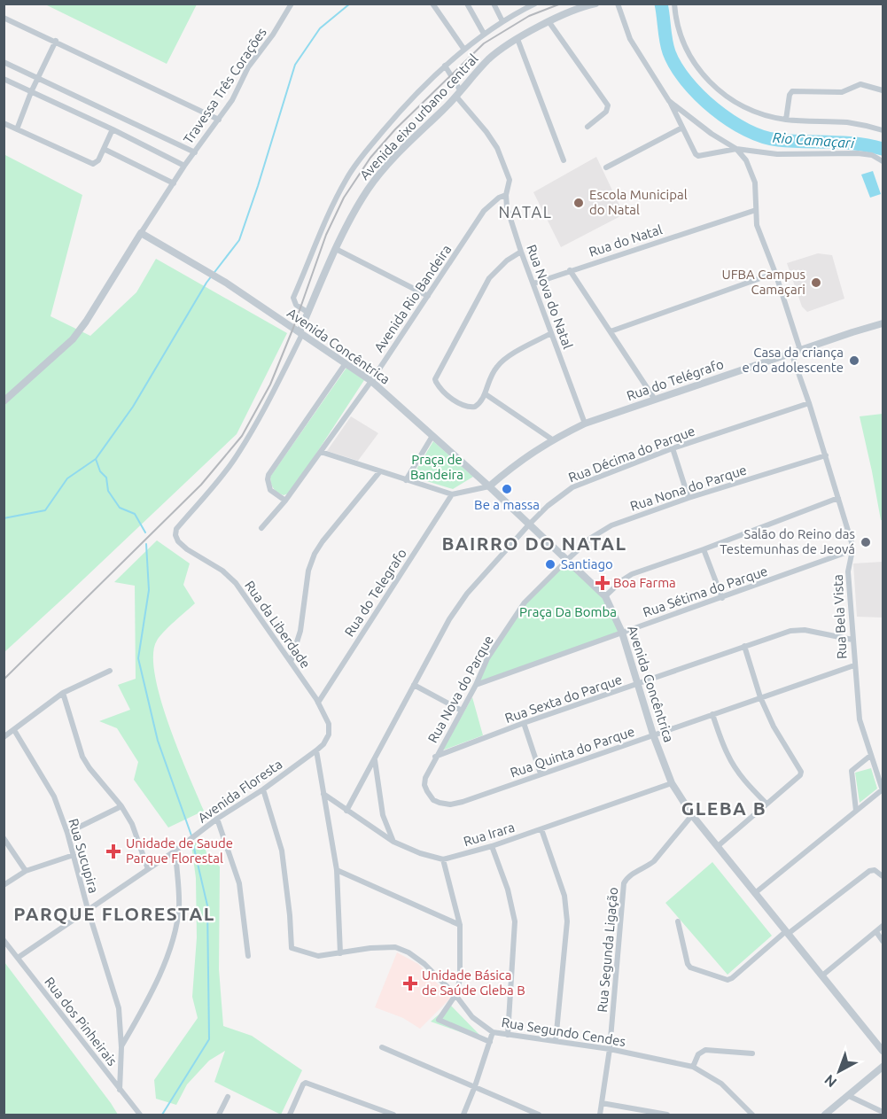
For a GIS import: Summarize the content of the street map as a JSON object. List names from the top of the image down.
{
  "streets": {
    "street": [
      "Travessa Três Corações",
      "Avenida eixo urbano central",
      "Rua do Natal",
      "Rua Nova do Natal",
      "Avenida Rio Bandeira",
      "Avenida Concêntrica",
      "Rua do Telégrafo",
      "Rua Décima do Parque",
      "Rua Nona do Parque",
      "Rua Sétima do Parque",
      "Rua do Telegrafo",
      "Rua Bela Vista",
      "Rua da Liberdade",
      "Rua Nova do Parque",
      "Rua Sexta do Parque",
      "Rua Quinta do Parque",
      "Avenida Floresta",
      "Rua Irara",
      "Rua Sucupira",
      "Rua Segunda Ligação",
      "Rua dos Pinheirais",
      "Rua Segundo Cendes"
    ]
  },
  "crossings": [
    ["Travessa Três Corações", "Avenida Concêntrica"],
    ["Avenida eixo urbano central", "Rua Nova do Natal"],
    ["Avenida eixo urbano central", "Avenida Concêntrica"],
    ["Avenida eixo urbano central", "Rua da Liberdade"],
    ["Rua do Natal", "Rua Nova do Natal"],
    ["Rua Nova do Natal", "Avenida Rio Bandeira"],
    ["Rua Nova do Natal", "Rua do Telégrafo"],
    ["Avenida Rio Bandeira", "Avenida Concêntrica"],
    ["Avenida Concêntrica", "Rua do Telégrafo"],
    ["Avenida Concêntrica", "Rua Décima do Parque"],
    ["Avenida Concêntrica", "Rua Nona do Parque"],
    ["Avenida Concêntrica", "Rua Sétima do Parque"],
    ["Avenida Concêntrica", "Rua da Liberdade"],
    ["Avenida Concêntrica", "Rua Nova do Parque"],
    ["Avenida Concêntrica", "Rua Sexta do Parque"],
    ["Avenida Concêntrica", "Rua Quinta do Parque"],
    ["Avenida Concêntrica", "Rua Irara"],
    ["Avenida Concêntrica", "Rua Segunda Ligação"],
    ["Rua do Telégrafo", "Rua Bela Vista"],
    ["Rua Décima do Parque", "Rua Bela Vista"],
    ["Rua Nona do Parque", "Rua Bela Vista"],
    ["Rua Nona do Parque", "Rua Nova do Parque"],
    ["Rua Sétima do Parque", "Rua Bela Vista"],
    ["Rua Sétima do Parque", "Rua Nova do Parque"],
    ["Rua do Telegrafo", "Rua da Liberdade"],
    ["Rua Bela Vista", "Rua Sexta do Parque"],
    ["Rua Bela Vista", "Rua Quinta do Parque"],
    ["Rua da Liberdade", "Avenida Floresta"],
    ["Rua Nova do Parque", "Rua Sexta do Parque"],
    ["Rua Nova do Parque", "Rua Quinta do Parque"],
    ["Rua Sexta do Parque", "Rua Quinta do Parque"],
    ["Avenida Floresta", "Rua Sucupira"],
    ["Avenida Floresta", "Rua dos Pinheirais"],
    ["Avenida Floresta", "Rua Segundo Cendes"],
    ["Rua Sucupira", "Rua dos Pinheirais"],
    ["Rua Segunda Ligação", "Rua Segundo Cendes"]
  ],
  "districts": [
    "NATAL",
    "BAIRRO DO NATAL",
    "GLEBA B",
    "PARQUE FLORESTAL"
  ],
  "water": ["Rio Camaçari"],
  "parks": ["Praça de Bandeira", "Praça Da Bomba"],
  "places": {
    "other": [
      "Escola Municipal do Natal",
      "UFBA Campus Camaçari",
      "Casa da criança e do adolescente",
      "Be a massa",
      "Salão do Reino das Testemunhas de Jeová",
      "Santiago"
    ],
    "health": ["Boa Farma", "Unidade de Saude Parque Florestal", "Unidade Básica de Saúde Gleba B"]
  },
  "north": "bottom left"
}
